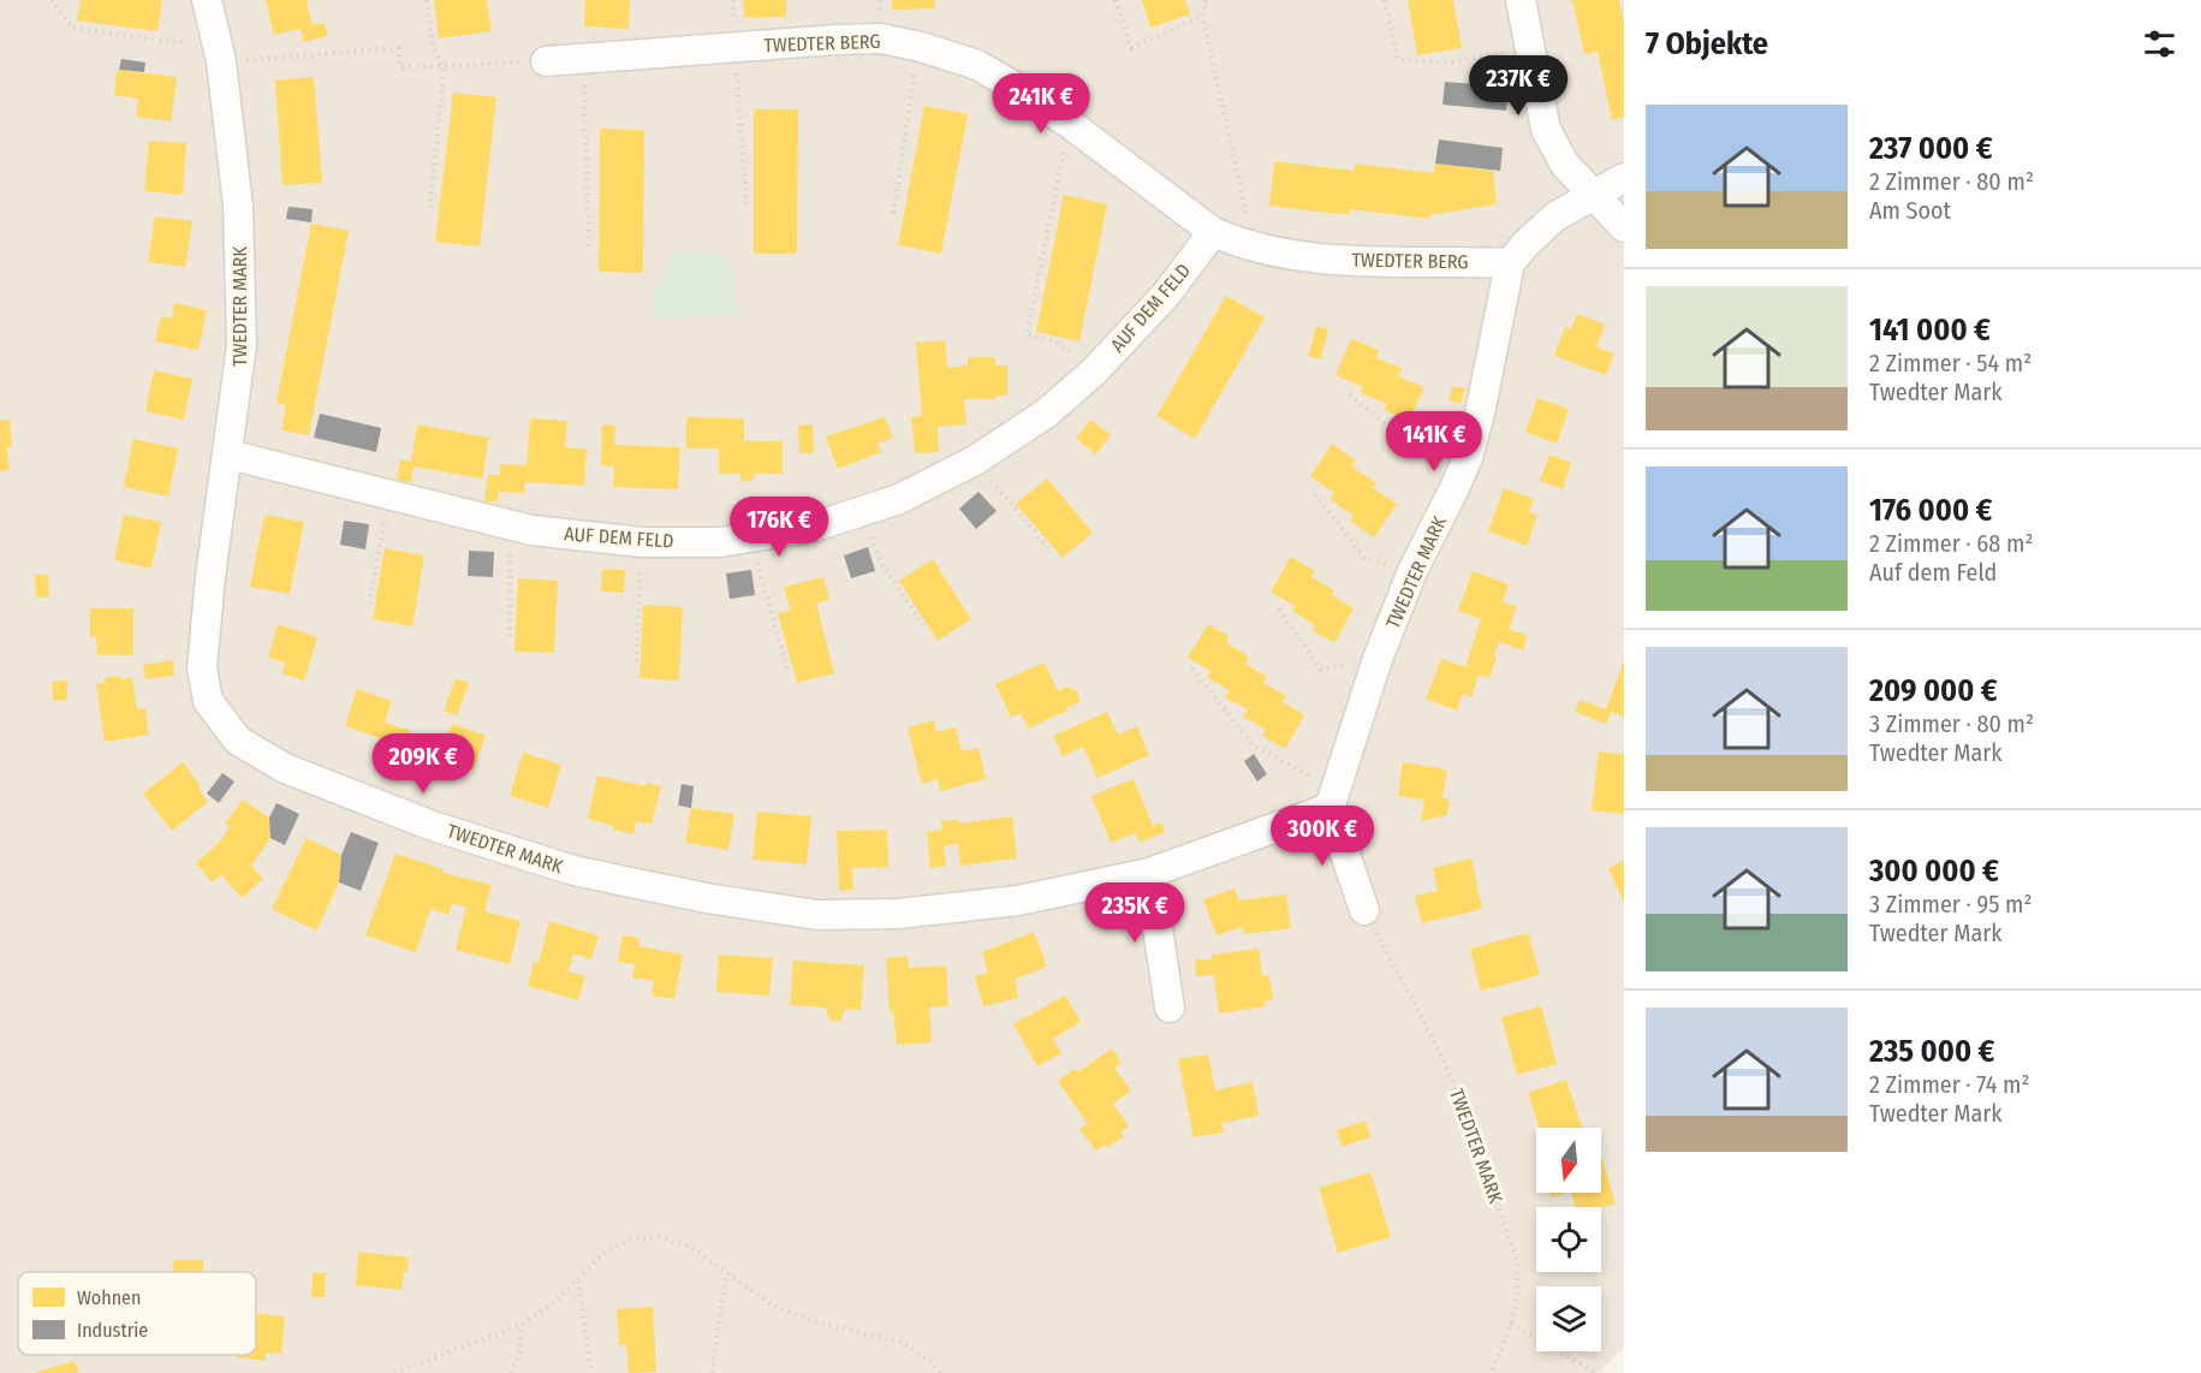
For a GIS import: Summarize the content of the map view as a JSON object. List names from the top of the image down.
{
  "streets": {
    "street": ["TWEDTER BERG", "TWEDTER MARK", "AUF DEM FELD"]
  },
  "crossings": [
    ["TWEDTER BERG", "TWEDTER MARK"],
    ["TWEDTER BERG", "AUF DEM FELD"],
    ["TWEDTER MARK", "AUF DEM FELD"]
  ],
  "legend": ["Wohnen", "Industrie"],
  "north": "bottom",
  "page": {
    "heading": "7 Objekte",
    "price": [
      "237K €",
      "241K €",
      "141K €",
      "176K €",
      "209K €",
      "300K €",
      "235K €"
    ],
    "list": [
      {
        "name": "237 000 €",
        "note": "2 Zimmer · 80 m² · Am Soot"
      },
      {
        "name": "141 000 €",
        "note": "2 Zimmer · 54 m² · Twedter Mark"
      },
      {
        "name": "176 000 €",
        "note": "2 Zimmer · 68 m² · Auf dem Feld"
      },
      {
        "name": "209 000 €",
        "note": "3 Zimmer · 80 m² · Twedter Mark"
      },
      {
        "name": "300 000 €",
        "note": "3 Zimmer · 95 m² · Twedter Mark"
      },
      {
        "name": "235 000 €",
        "note": "2 Zimmer · 74 m² · Twedter Mark"
      }
    ]
  }
}
